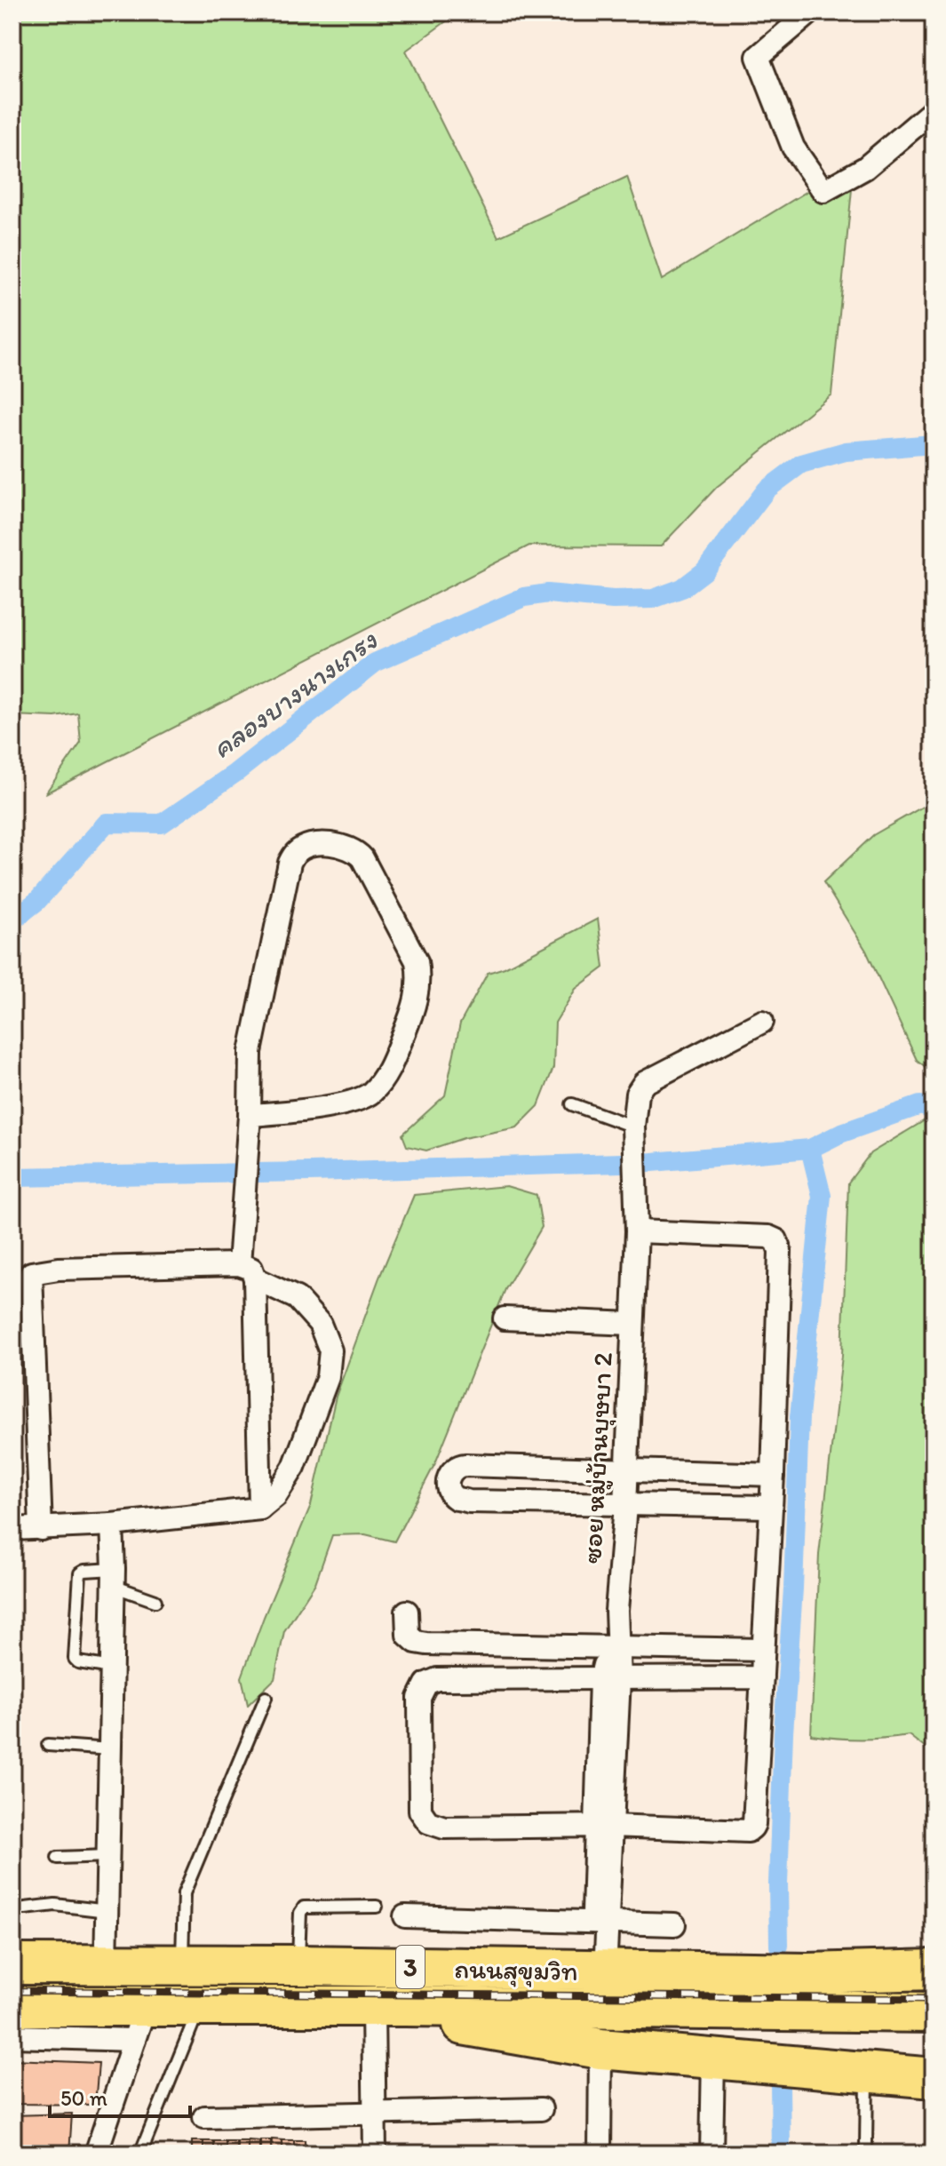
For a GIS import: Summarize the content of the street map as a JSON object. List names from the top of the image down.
{
  "streets": {
    "highway": ["3", "ถนนสุขุมวิท"],
    "street": ["ซอย หมู่บ้านบุษบา 2"]
  },
  "crossings": [
    ["ซอย หมู่บ้านบุษบา 2", "ถนนสุขุมวิท"]
  ],
  "water": ["คลองบางนางเกรง"],
  "scale_bar": "50 m"
}
